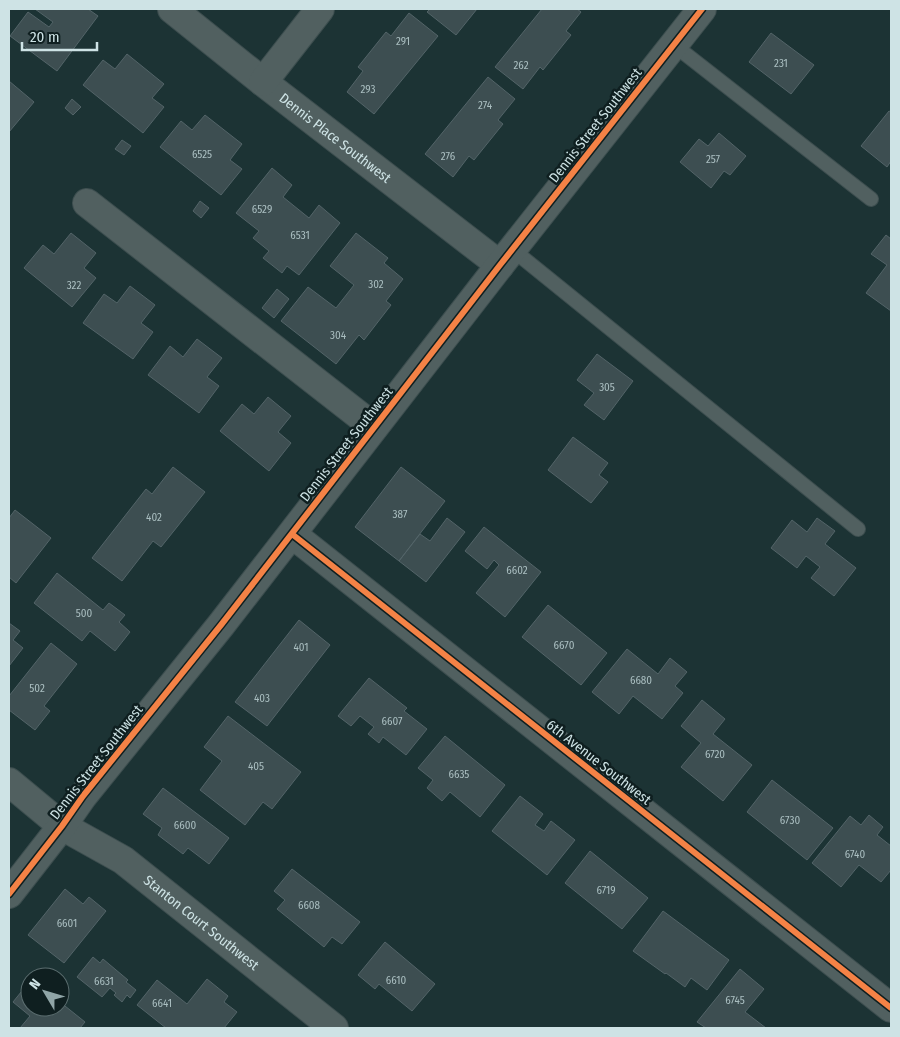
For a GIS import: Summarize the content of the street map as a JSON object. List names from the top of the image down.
{
  "streets": {
    "street": [
      "Dennis Street Southwest",
      "Dennis Place Southwest",
      "6th Avenue Southwest",
      "Stanton Court Southwest"
    ]
  },
  "crossings": [
    ["Dennis Street Southwest", "Dennis Place Southwest"],
    ["Dennis Street Southwest", "6th Avenue Southwest"],
    ["Dennis Street Southwest", "Stanton Court Southwest"]
  ],
  "house_numbers": [
    "291",
    "231",
    "262",
    "293",
    "274",
    "6525",
    "276",
    "257",
    "6529",
    "6531",
    "302",
    "322",
    "304",
    "305",
    "387",
    "402",
    "6602",
    "500",
    "6670",
    "401",
    "6680",
    "502",
    "403",
    "6607",
    "6720",
    "405",
    "6635",
    "6730",
    "6600",
    "6740",
    "6719",
    "6608",
    "6601",
    "6610",
    "6631",
    "6745",
    "6641"
  ],
  "scale_bar": "20 m",
  "north": "top left"
}
